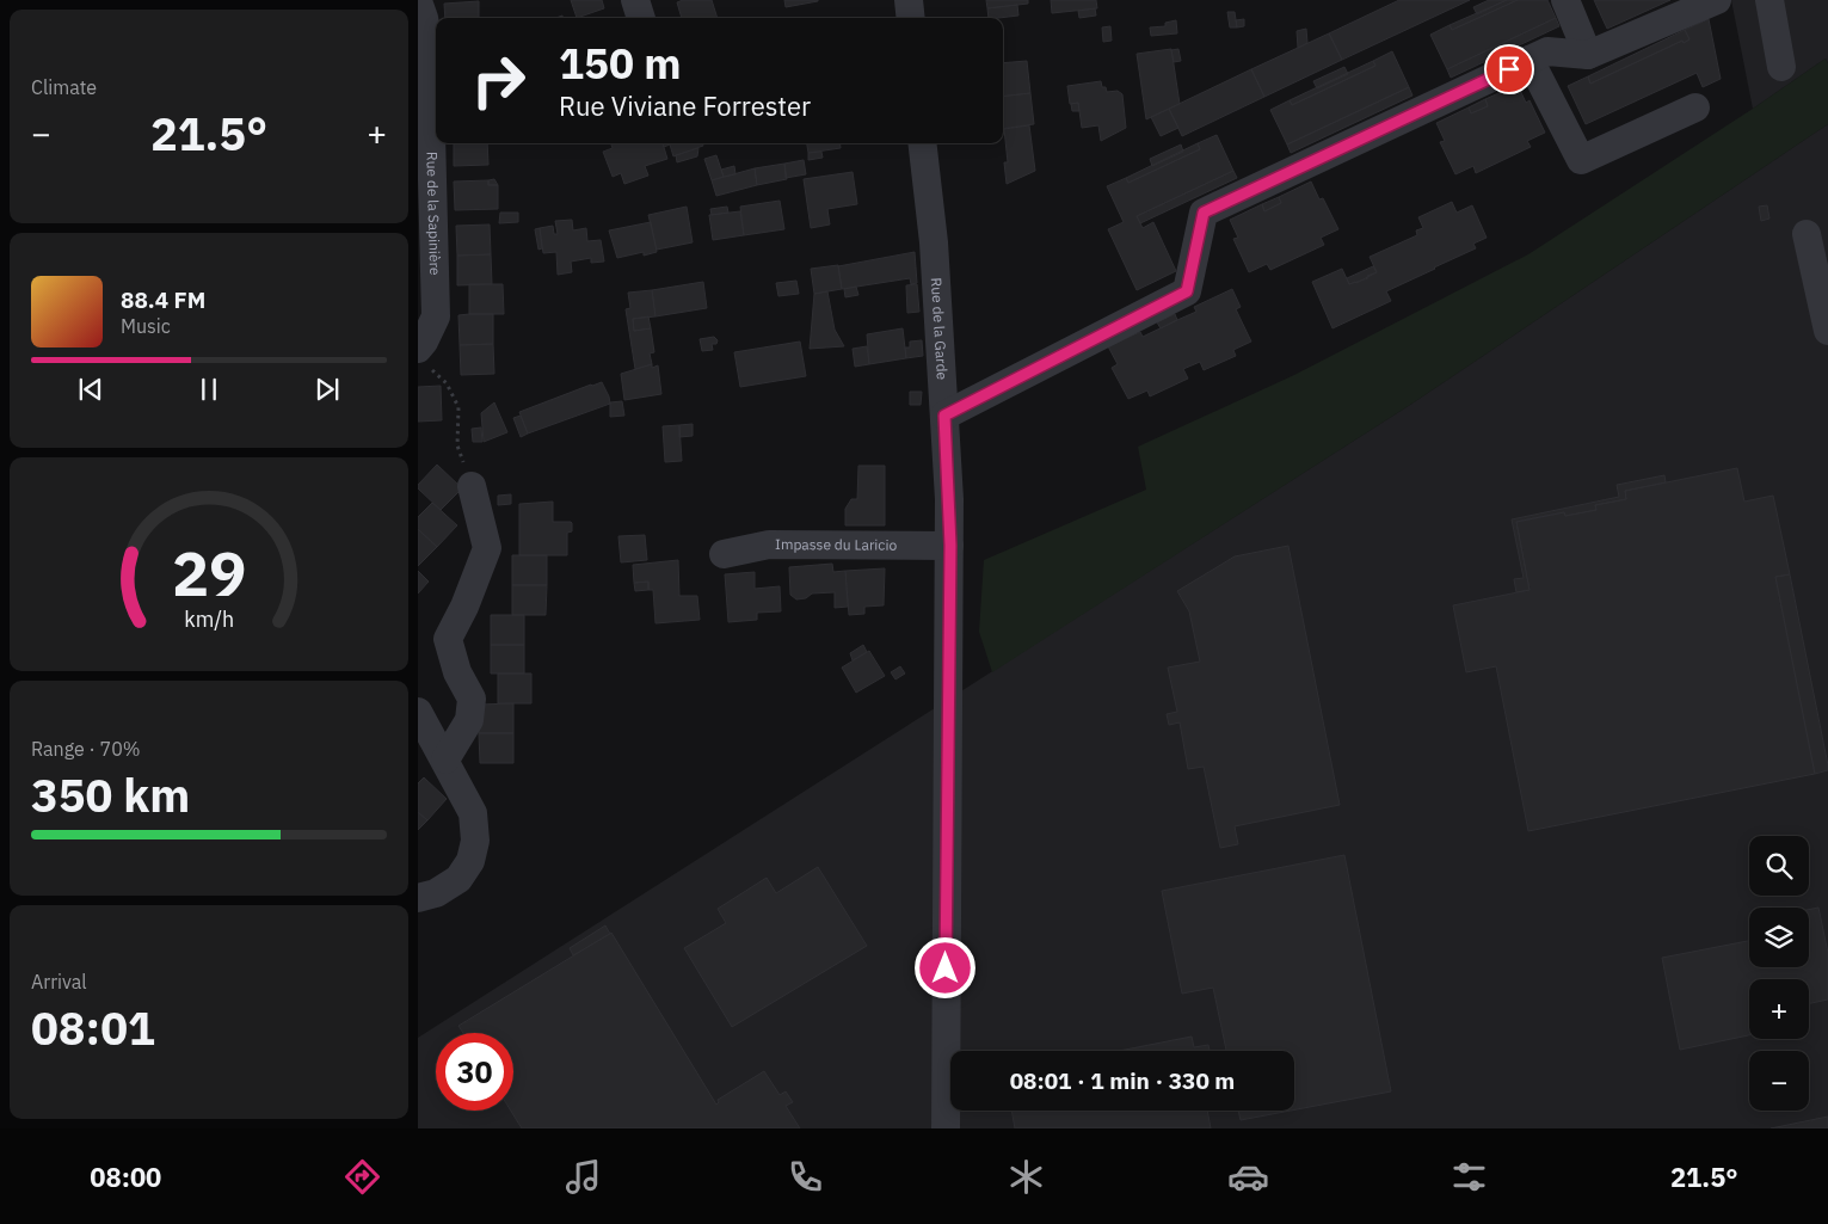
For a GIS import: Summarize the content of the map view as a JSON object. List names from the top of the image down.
{
  "streets": {
    "street": ["Rue de la Sapinière", "Rue de la Garde", "Impasse du Laricio"]
  },
  "crossings": [
    ["Rue de la Garde", "Impasse du Laricio"]
  ],
  "page": {
    "tile": [
      "Climate",
      ["Range · 70%", "350 km"],
      ["Arrival", "08:01"]
    ],
    "turn": ["150 m", "Rue Viviane Forrester"],
    "heat": ["−", "21.5°", "+"],
    "song": ["88.4 FM", "Music"],
    "map_buttons": ["+", "−"],
    "limit": "30",
    "trip": "08:01 · 1 min · 330 m",
    "tabs": ["08:00", "21.5°"],
    "gauge": ["29", "km/h"]
  }
}
